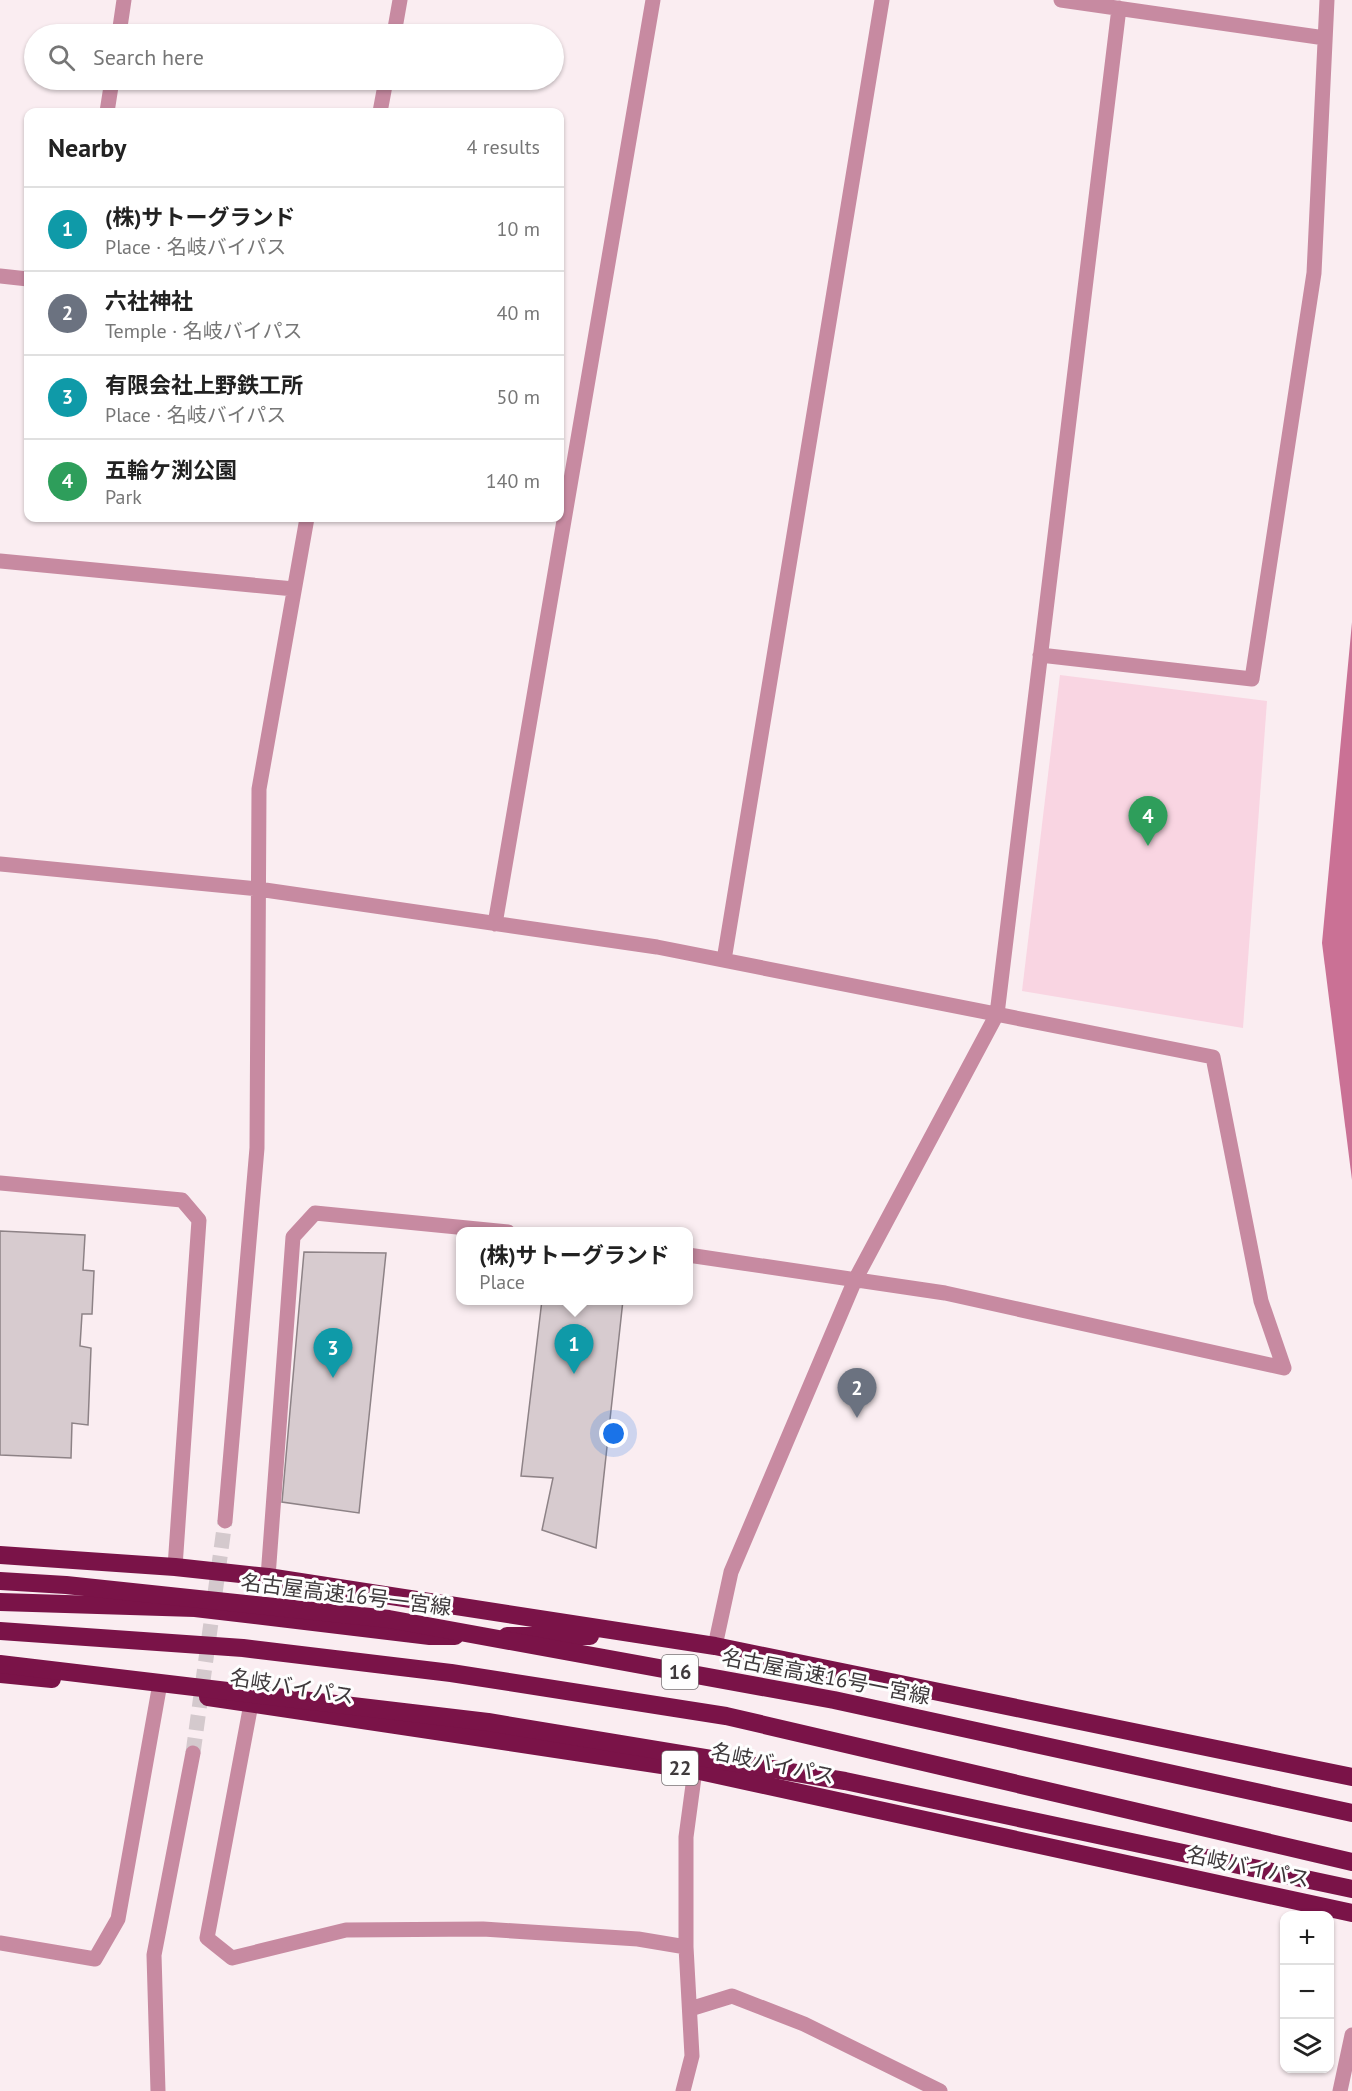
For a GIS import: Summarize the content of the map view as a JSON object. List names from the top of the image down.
{
  "streets": {
    "highway": [
      "名古屋高速16号一宮線",
      "16",
      "名岐バイパス",
      "22"
    ]
  },
  "page": {
    "search": "Search here",
    "heading": ["Nearby", "4 results"],
    "list": [
      {
        "mark": "1",
        "name": "(株)サトーグランド",
        "note": "Place · 名岐バイパス",
        "value": "10 m"
      },
      {
        "mark": "2",
        "name": "六社神社",
        "note": "Temple · 名岐バイパス",
        "value": "40 m"
      },
      {
        "mark": "3",
        "name": "有限会社上野鉄工所",
        "note": "Place · 名岐バイパス",
        "value": "50 m"
      },
      {
        "mark": "4",
        "name": "五輪ケ渕公園",
        "note": "Park",
        "value": "140 m"
      }
    ],
    "pins": [
      "4",
      "1",
      "3",
      "2"
    ],
    "popup": ["(株)サトーグランド", "Place"],
    "map_buttons": ["+", "−"]
  }
}
